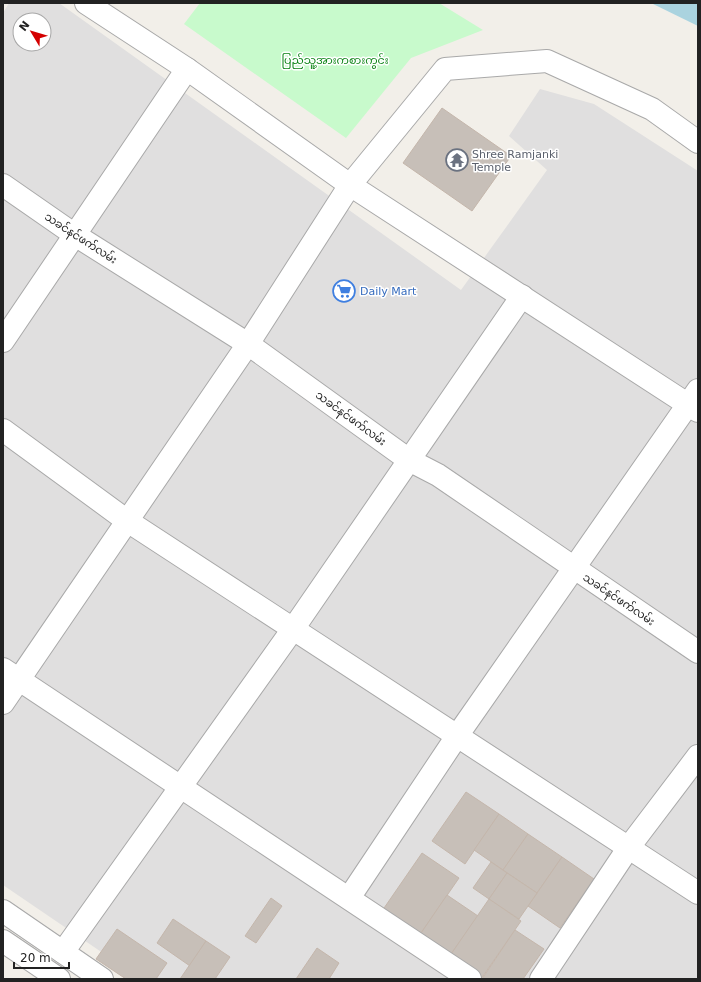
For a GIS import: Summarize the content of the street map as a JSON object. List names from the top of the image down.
{
  "streets": {
    "street": ["သခင်နင်ဖက်လမ်း"]
  },
  "parks": ["ပြည်သူ့အားကစားကွင်း"],
  "places": {
    "temple": ["Shree Ramjanki Temple"],
    "supermarket": ["Daily Mart"]
  },
  "scale_bar": "20 m",
  "north": "top left"
}
